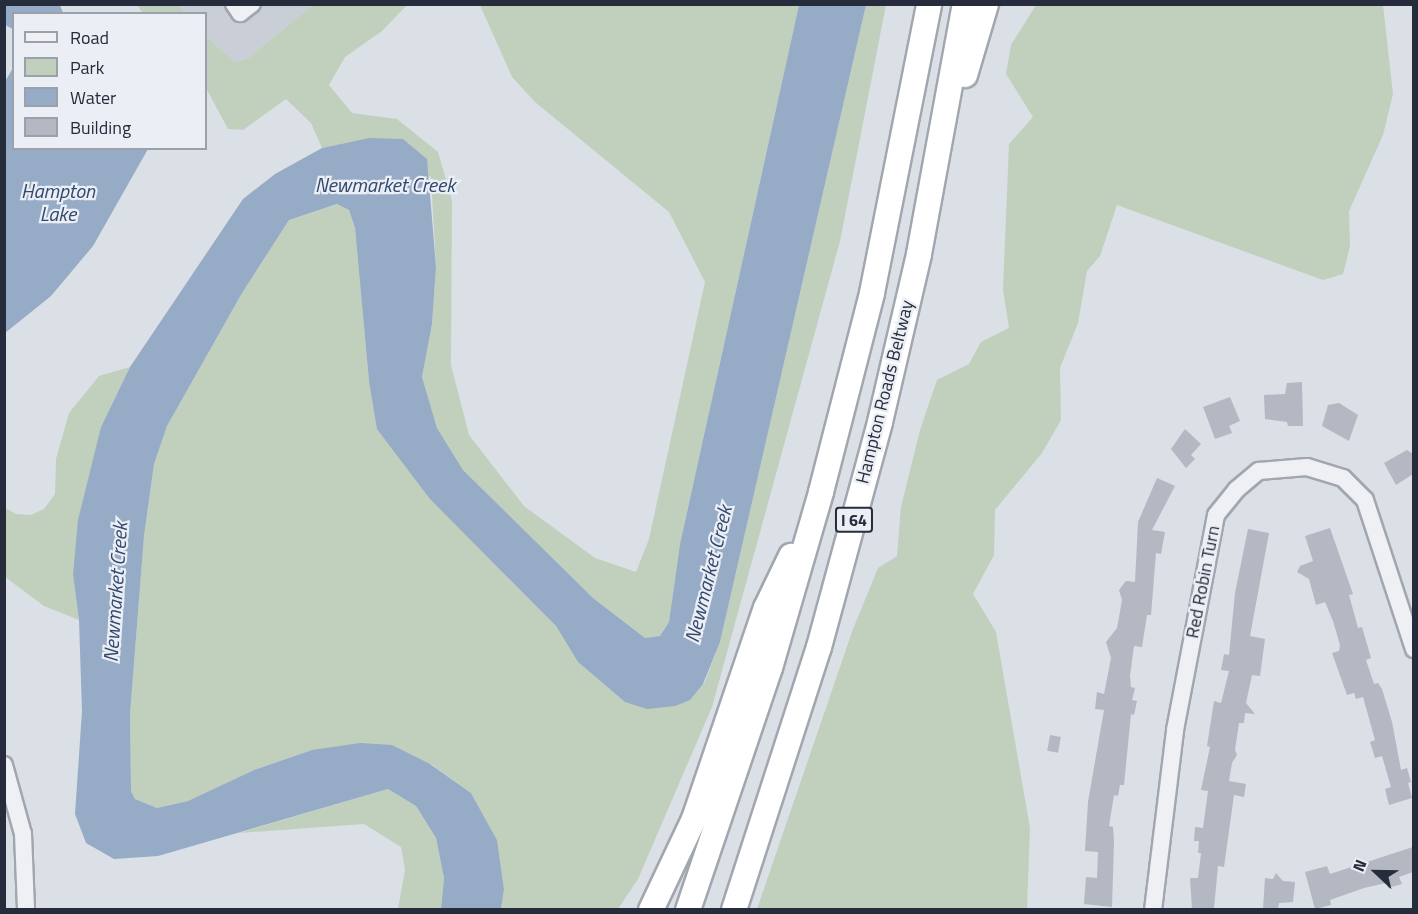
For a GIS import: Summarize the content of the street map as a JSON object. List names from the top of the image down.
{
  "streets": {
    "highway": ["Hampton Roads Beltway", "I 64"],
    "street": ["Red Robin Turn"]
  },
  "crossings": [
    ["Hampton Roads Beltway", "I 64"]
  ],
  "water": ["Newmarket Creek", "Hampton Lake"],
  "legend": [
    "Road",
    "Park",
    "Water",
    "Building"
  ],
  "north": "left"
}
